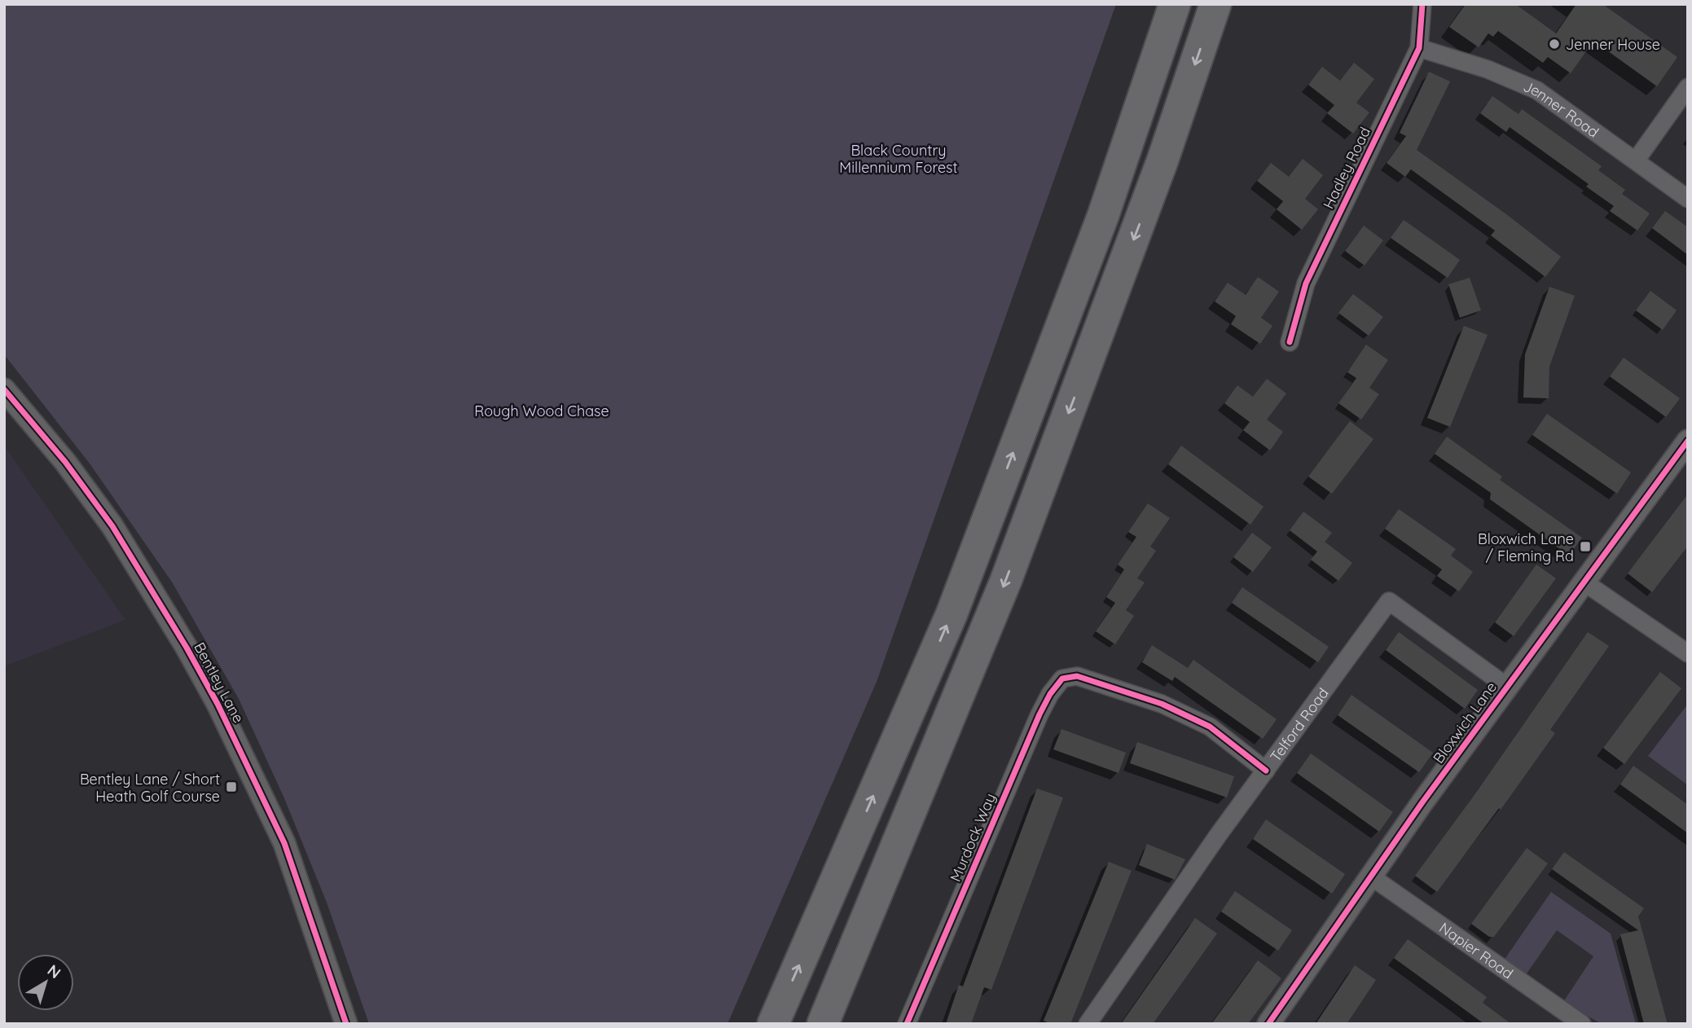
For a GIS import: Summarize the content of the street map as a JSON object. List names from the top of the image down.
{
  "streets": {
    "street": [
      "Jenner Road",
      "Hadley Road",
      "Bentley Lane",
      "Bloxwich Lane",
      "Telford Road",
      "Murdock Way",
      "Napier Road"
    ]
  },
  "crossings": [
    ["Jenner Road", "Hadley Road"],
    ["Bloxwich Lane", "Telford Road"],
    ["Bloxwich Lane", "Napier Road"],
    ["Telford Road", "Murdock Way"]
  ],
  "parks": ["Black Country Millennium Forest", "Rough Wood Chase"],
  "places": {
    "other": ["Jenner House"],
    "transit": ["Bloxwich Lane / Fleming Rd", "Bentley Lane / Short Heath Golf Course"]
  },
  "north": "top right"
}
